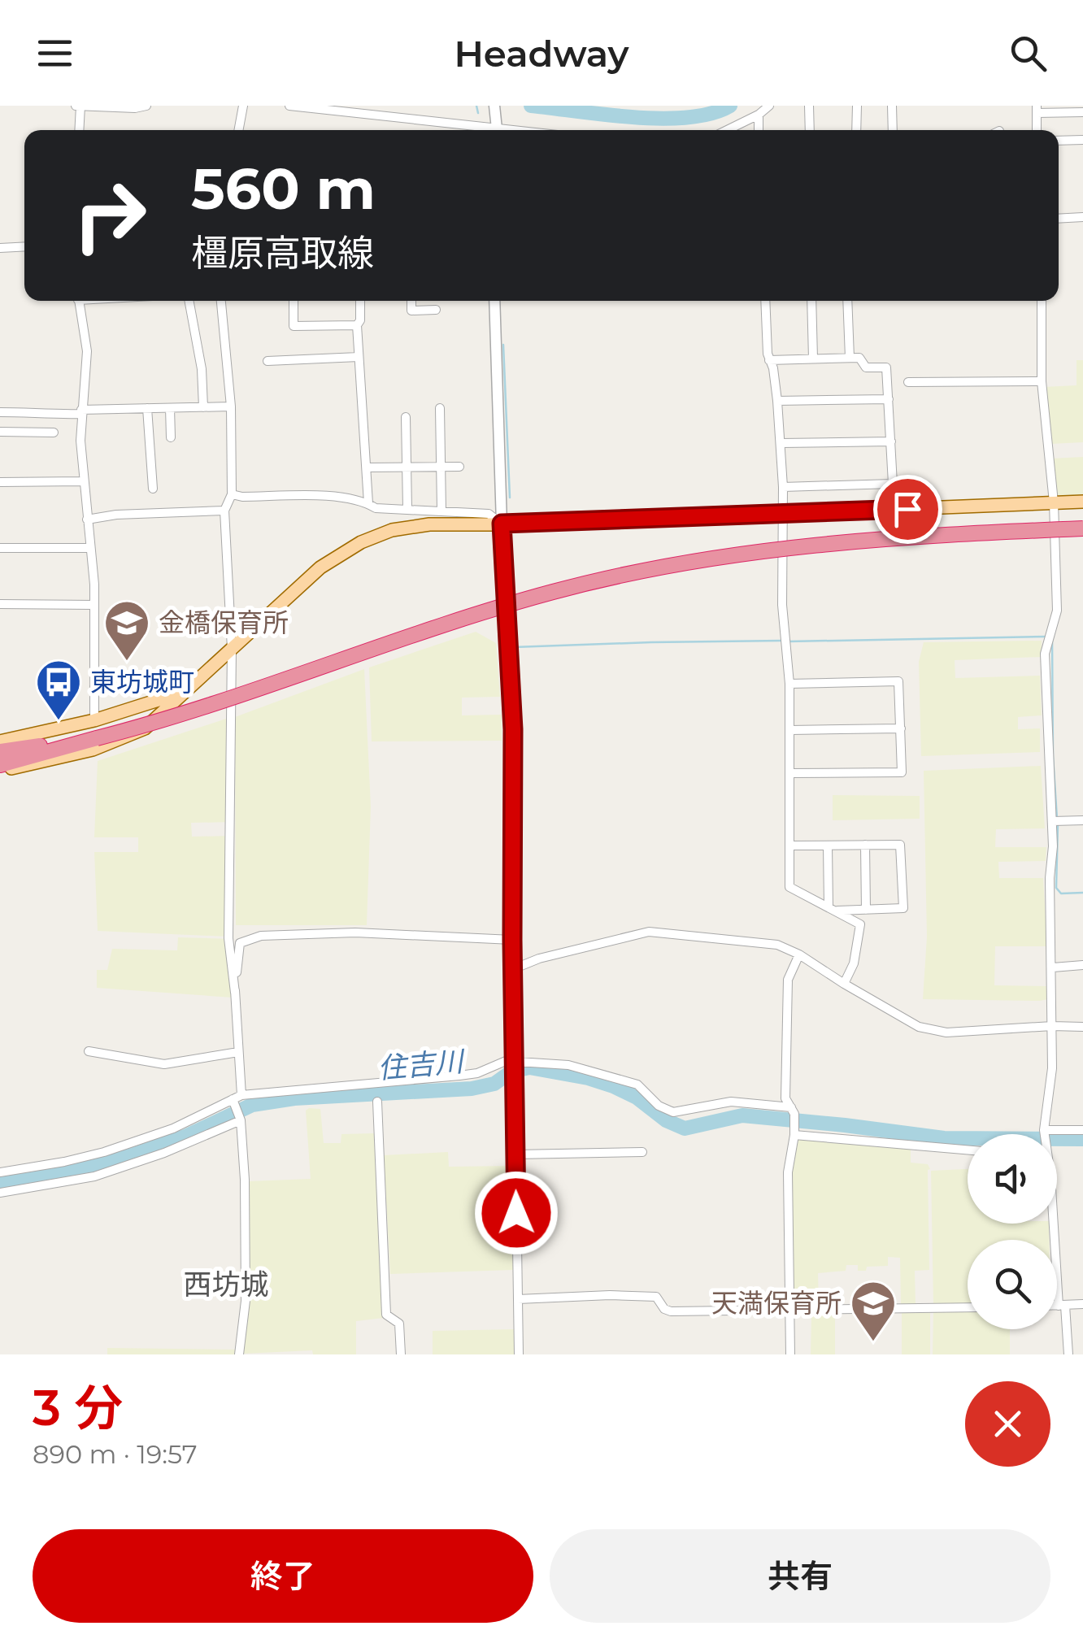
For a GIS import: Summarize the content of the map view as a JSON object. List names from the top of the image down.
{
  "districts": ["西坊城"],
  "water": ["住吉川"],
  "places": {
    "school or university": ["金橋保育所", "天満保育所"],
    "bus stop": ["東坊城町"]
  },
  "page": {
    "header": "Headway",
    "turn": ["560 m", "橿原高取線"],
    "heading": ["3 分", "890 m · 19:57"],
    "buttons": ["終了", "共有"]
  }
}
